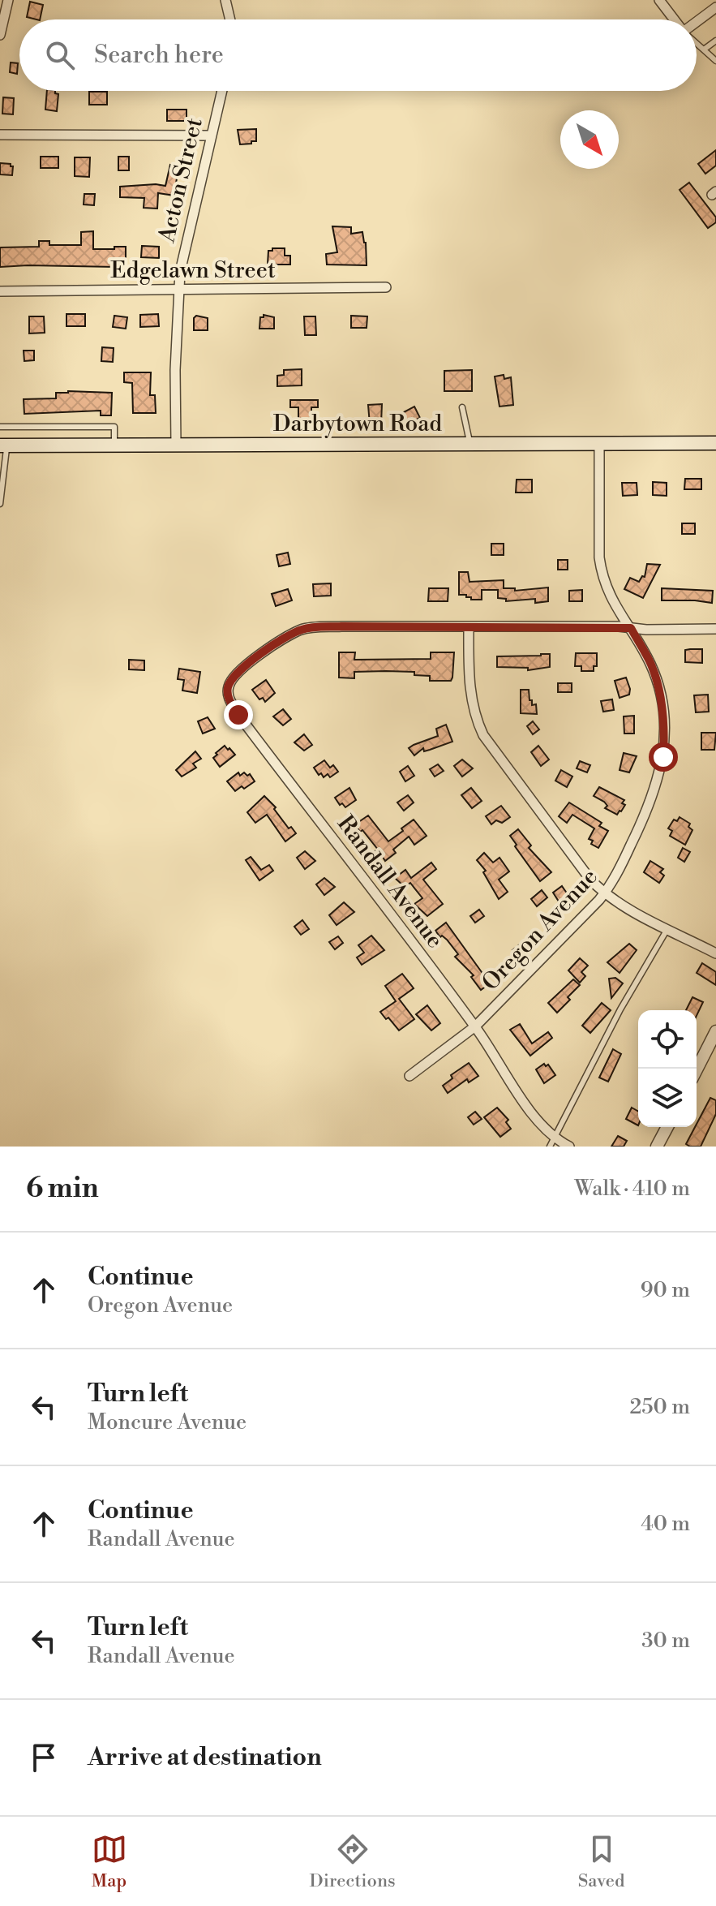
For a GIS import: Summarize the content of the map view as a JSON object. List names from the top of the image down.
{
  "streets": {
    "main road": ["Darbytown Road"],
    "street": [
      "Acton Street",
      "Edgelawn Street",
      "Randall Avenue",
      "Oregon Avenue"
    ]
  },
  "crossings": [
    ["Acton Street", "Edgelawn Street"],
    ["Acton Street", "Darbytown Road"],
    ["Darbytown Road", "Oregon Avenue"],
    ["Randall Avenue", "Oregon Avenue"]
  ],
  "north": "bottom right",
  "page": {
    "search": "Search here",
    "heading": ["6 min", "Walk · 410 m"],
    "list": [
      ["Continue", "Oregon Avenue", "90 m"],
      ["Turn left", "Moncure Avenue", "250 m"],
      ["Continue", "Randall Avenue", "40 m"],
      ["Turn left", "Randall Avenue", "30 m"],
      "Arrive at destination"
    ],
    "nav": ["Map", "Directions", "Saved"]
  }
}
